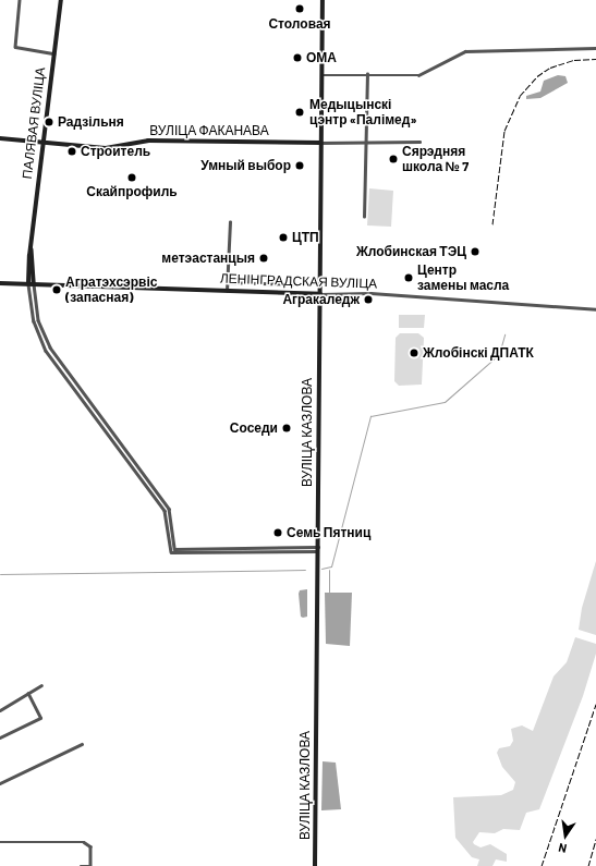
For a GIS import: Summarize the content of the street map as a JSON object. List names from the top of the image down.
{
  "streets": {
    "main road": [
      "ПАЛЯВАЯ ВУЛІЦА",
      "ВУЛІЦА ФАКАНАВА",
      "ЛЕНІНГРАДСКАЯ ВУЛІЦА",
      "ВУЛІЦА КАЗЛОВА"
    ]
  },
  "crossings": [
    ["ПАЛЯВАЯ ВУЛІЦА", "ВУЛІЦА ФАКАНАВА"],
    ["ПАЛЯВАЯ ВУЛІЦА", "ЛЕНІНГРАДСКАЯ ВУЛІЦА"],
    ["ВУЛІЦА ФАКАНАВА", "ВУЛІЦА КАЗЛОВА"],
    ["ЛЕНІНГРАДСКАЯ ВУЛІЦА", "ВУЛІЦА КАЗЛОВА"]
  ],
  "places": [
    "Столовая",
    "ОМА",
    "Медыцынскі цэнтр «Палімед»",
    "Радзільня",
    "Строитель",
    "Сярэдняя школа № 7",
    "Умный выбор",
    "Скайпрофиль",
    "ЦТП",
    "Жлобинская ТЭЦ",
    "метэастанцыя",
    "Центр замены масла",
    "Агратэхсэрвіс (запасная)",
    "Агракаледж",
    "Жлобінскі ДПАТК",
    "Соседи",
    "Семь Пятниц"
  ],
  "north": "bottom"
}
